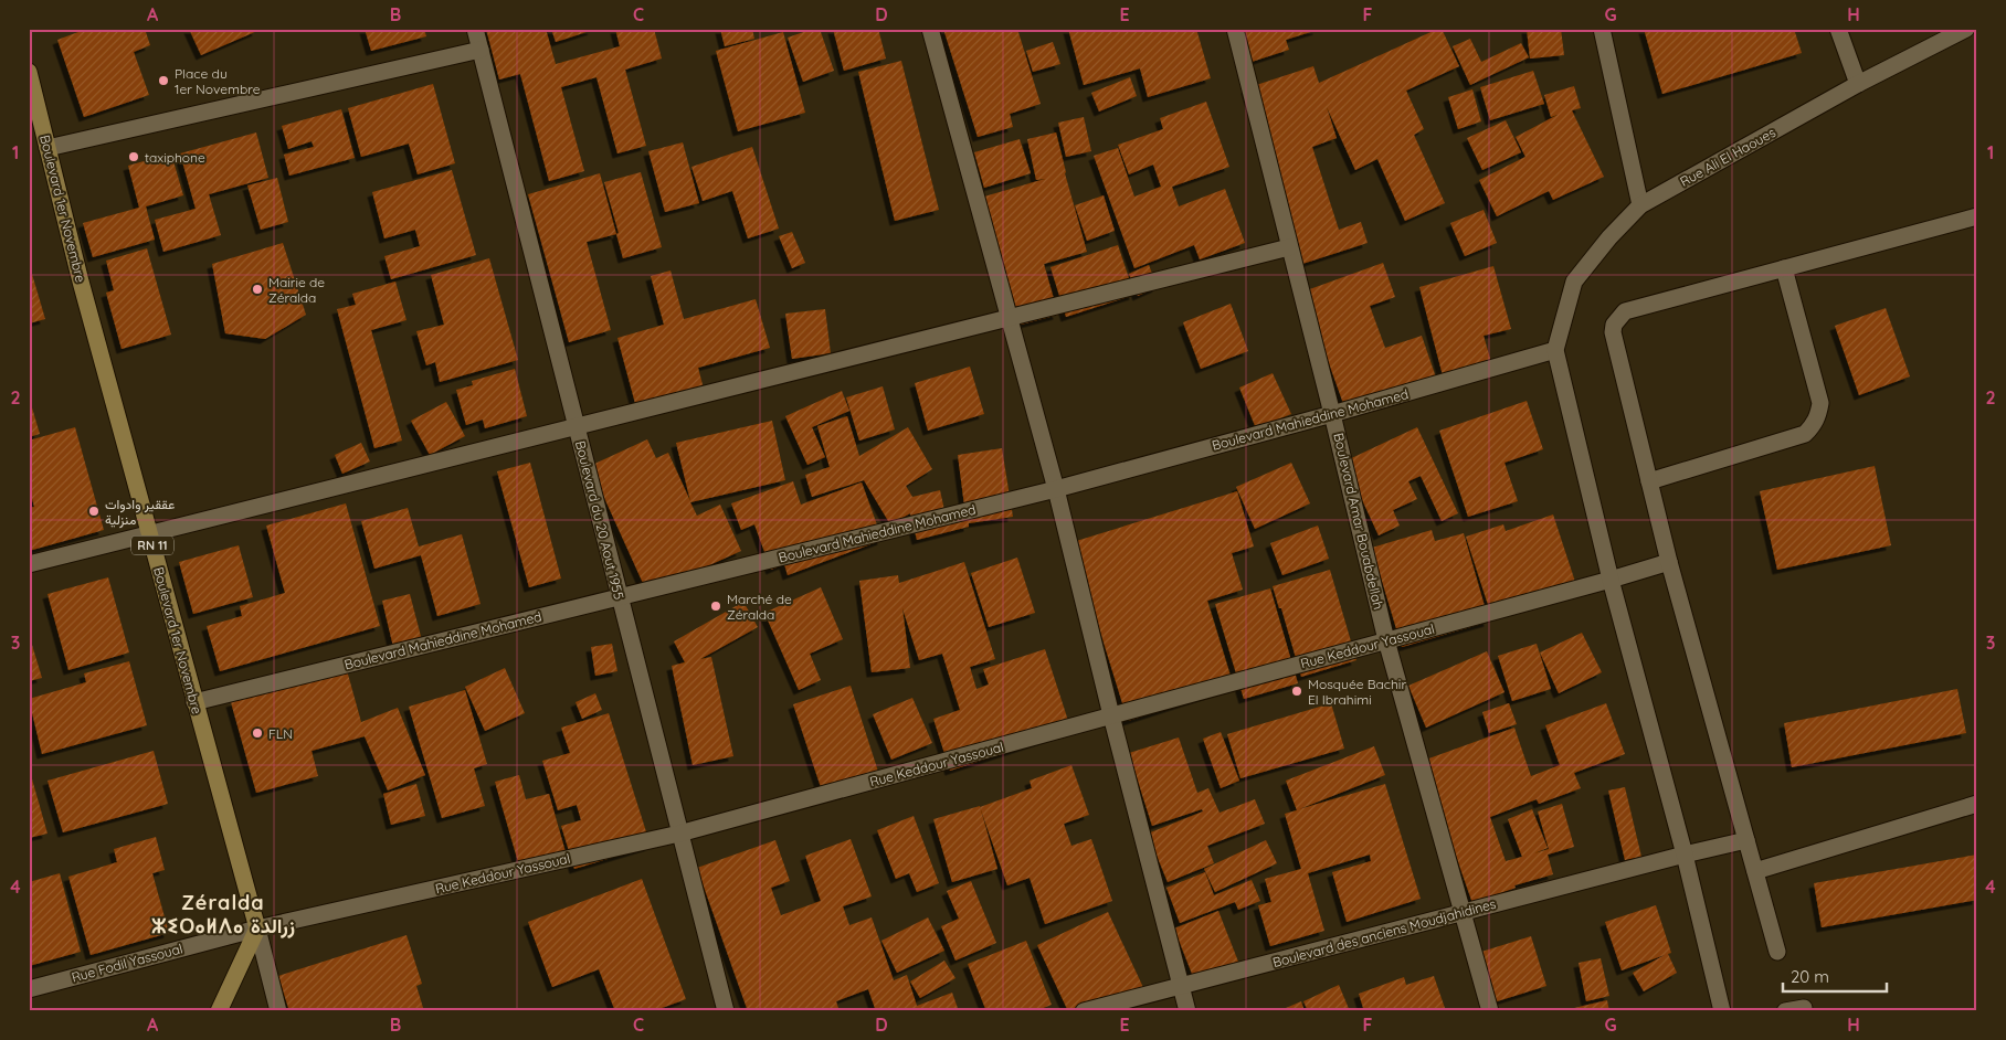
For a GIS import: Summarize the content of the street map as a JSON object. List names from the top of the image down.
{
  "streets": {
    "main road": ["Boulevard 1er Novembre", "RN 11"],
    "street": [
      "Rue Ali El Haoues",
      "Boulevard Mahieddine Mohamed",
      "Boulevard du 20 Aout 1955",
      "Boulevard Amar Bouabdellah",
      "Rue Keddour Yassoual",
      "Boulevard des anciens Moudjahidines",
      "Rue Fodil Yassoual"
    ]
  },
  "crossings": [
    ["Rue Ali El Haoues", "Boulevard Mahieddine Mohamed"],
    ["Boulevard 1er Novembre", "Boulevard Mahieddine Mohamed"],
    ["Boulevard 1er Novembre", "Rue Keddour Yassoual"],
    ["Boulevard 1er Novembre", "Rue Fodil Yassoual"],
    ["Boulevard Mahieddine Mohamed", "Boulevard du 20 Aout 1955"],
    ["Boulevard Mahieddine Mohamed", "Boulevard Amar Bouabdellah"],
    ["Boulevard du 20 Aout 1955", "Rue Keddour Yassoual"],
    ["Boulevard Amar Bouabdellah", "Rue Keddour Yassoual"],
    ["Boulevard Amar Bouabdellah", "Boulevard des anciens Moudjahidines"],
    ["Rue Keddour Yassoual", "Rue Fodil Yassoual"]
  ],
  "districts": ["Zéralda ⵣⵉⵔⴰⵍⴷⴰ زرالدة"],
  "places": [
    "Place du 1er Novembre",
    "taxiphone",
    "Mairie de Zéralda",
    "عققير وادوات منزلية",
    "Marché de Zéralda",
    "Mosquée Bachir El Ibrahimi",
    "FLN"
  ],
  "scale_bar": "20 m",
  "grid": {
    "columns": [
      "A",
      "B",
      "C",
      "D",
      "E",
      "F",
      "G",
      "H"
    ],
    "rows": [
      "1",
      "2",
      "3",
      "4"
    ]
  }
}
